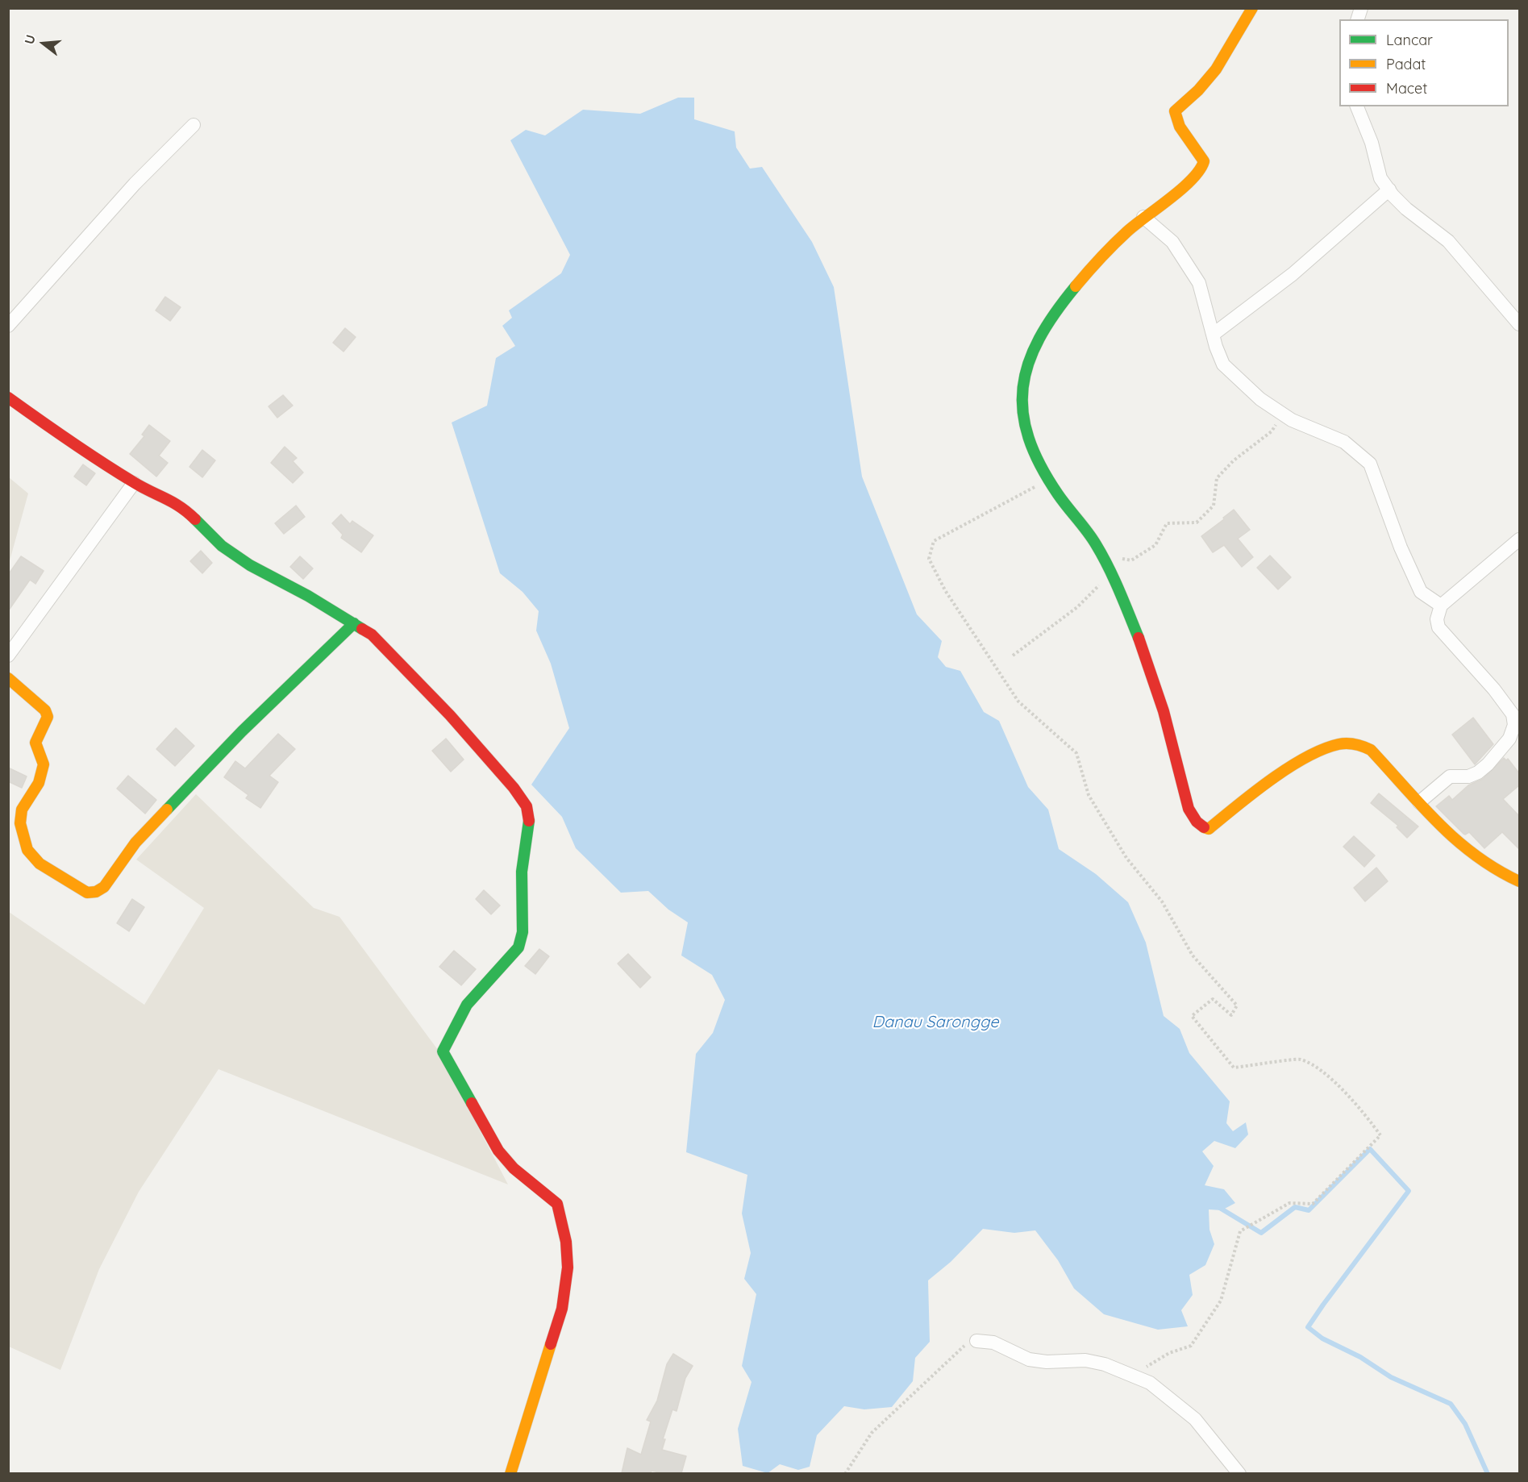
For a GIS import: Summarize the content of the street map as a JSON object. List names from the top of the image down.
{
  "water": ["Danau Sarongge"],
  "legend": ["Lancar", "Padat", "Macet"],
  "north": "left"
}
